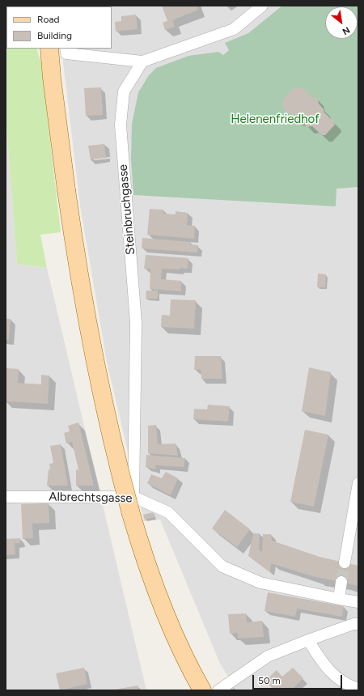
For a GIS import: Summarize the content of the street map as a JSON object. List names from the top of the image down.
{
  "streets": {
    "street": ["Steinbruchgasse", "Albrechtsgasse"]
  },
  "crossings": [
    ["Steinbruchgasse", "Albrechtsgasse"]
  ],
  "parks": ["Helenenfriedhof"],
  "legend": ["Road", "Building"],
  "scale_bar": "50 m",
  "north": "bottom right"
}
